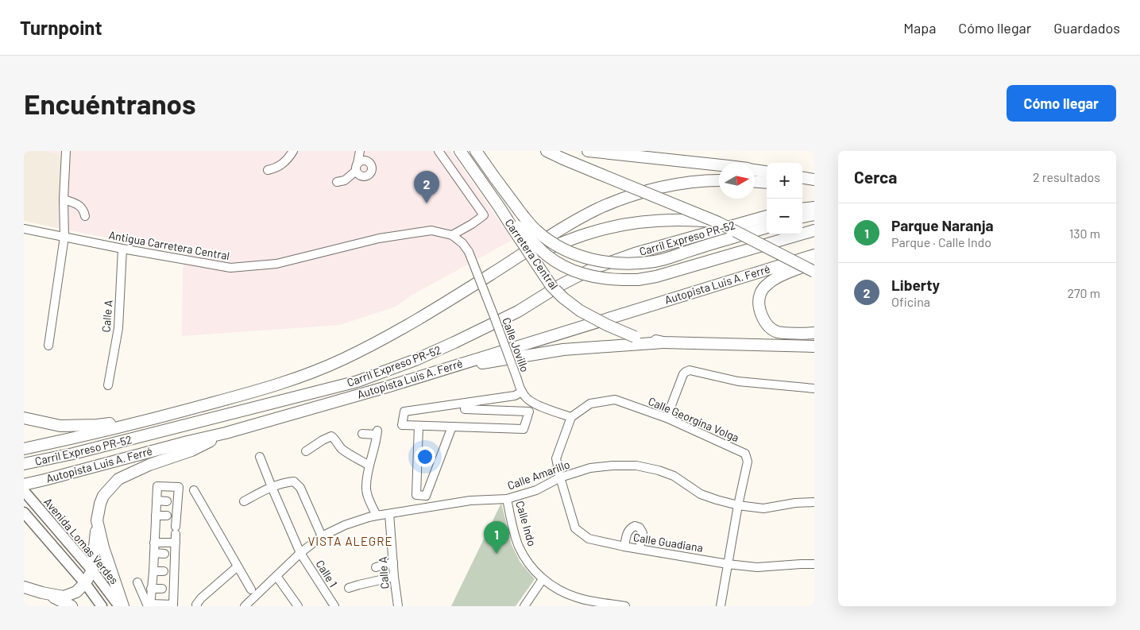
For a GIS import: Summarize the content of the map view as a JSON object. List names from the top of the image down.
{
  "streets": {
    "highway": ["Carril Expreso PR-52", "Carretera Central", "Autopista Luis A. Ferré"],
    "main road": ["Avenida Lomas Verdes"],
    "street": [
      "Antigua Carretera Central",
      "Calle A",
      "Calle Jovillo",
      "Calle Georgina Volga",
      "Calle Amarillo",
      "Calle Indo",
      "Calle Guadiana",
      "Calle 1"
    ]
  },
  "crossings": [
    ["Antigua Carretera Central", "Calle A"],
    ["Antigua Carretera Central", "Calle Jovillo"],
    ["Calle A", "Calle Amarillo"],
    ["Calle Jovillo", "Calle Georgina Volga"],
    ["Calle Georgina Volga", "Calle Amarillo"],
    ["Calle Georgina Volga", "Calle Guadiana"],
    ["Calle Amarillo", "Calle Indo"],
    ["Calle Amarillo", "Calle Guadiana"],
    ["Calle Amarillo", "Calle 1"]
  ],
  "districts": ["VISTA ALEGRE"],
  "north": "right",
  "page": {
    "header": "Turnpoint",
    "nav": ["Mapa", "Cómo llegar", "Guardados"],
    "buttons": "Cómo llegar",
    "title": "Encuéntranos",
    "heading": ["Cerca", "2 resultados"],
    "map_buttons": ["+", "−"],
    "pins": ["2", "1"],
    "list": [
      {
        "mark": "1",
        "name": "Parque Naranja",
        "note": "Parque · Calle Indo",
        "value": "130 m"
      },
      {
        "mark": "2",
        "name": "Liberty",
        "note": "Oficina",
        "value": "270 m"
      }
    ]
  }
}
